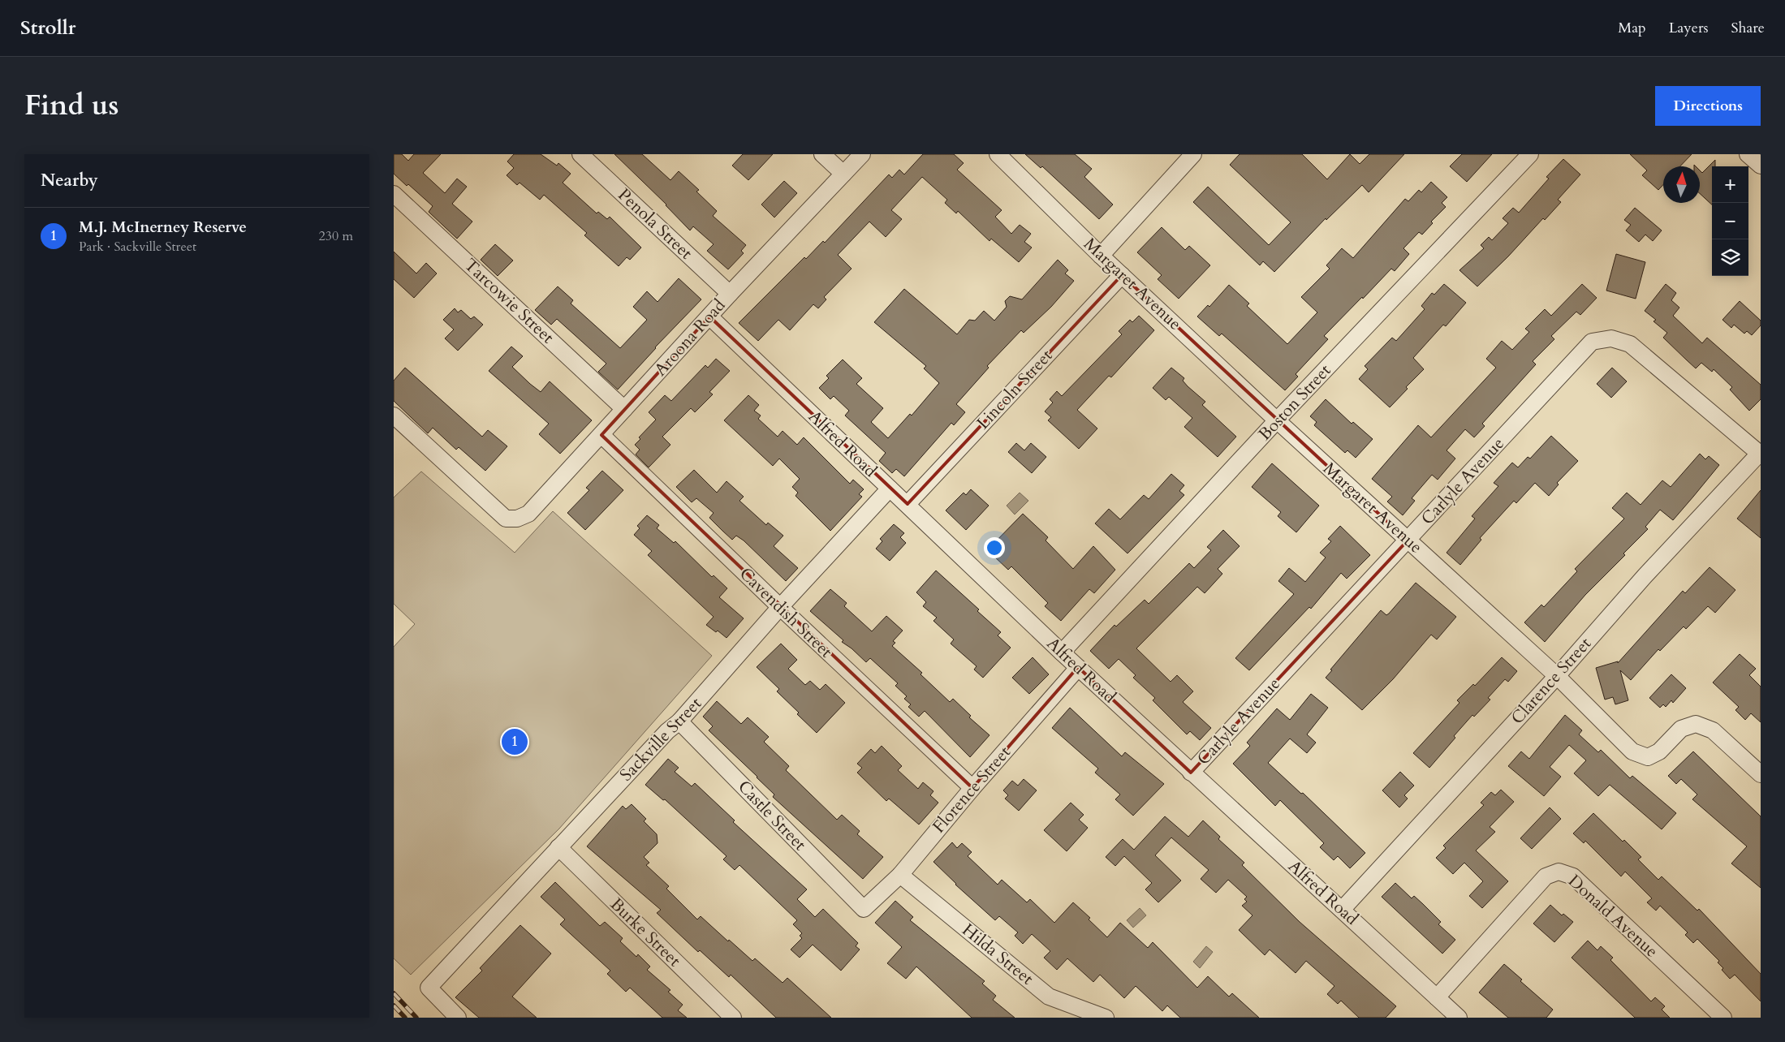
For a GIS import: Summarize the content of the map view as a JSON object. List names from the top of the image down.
{
  "streets": {
    "street": [
      "Penola Street",
      "Margaret Avenue",
      "Tarcowie Street",
      "Aroona Road",
      "Lincoln Street",
      "Boston Street",
      "Alfred Road",
      "Carlyle Avenue",
      "Cavendish Street",
      "Clarence Street",
      "Sackville Street",
      "Florence Street",
      "Castle Street",
      "Donald Avenue",
      "Burke Street",
      "Hilda Street"
    ]
  },
  "crossings": [
    ["Penola Street", "Aroona Road"],
    ["Margaret Avenue", "Lincoln Street"],
    ["Margaret Avenue", "Boston Street"],
    ["Margaret Avenue", "Carlyle Avenue"],
    ["Margaret Avenue", "Clarence Street"],
    ["Tarcowie Street", "Aroona Road"],
    ["Aroona Road", "Alfred Road"],
    ["Aroona Road", "Cavendish Street"],
    ["Lincoln Street", "Alfred Road"],
    ["Boston Street", "Alfred Road"],
    ["Alfred Road", "Carlyle Avenue"],
    ["Alfred Road", "Clarence Street"],
    ["Alfred Road", "Sackville Street"],
    ["Alfred Road", "Florence Street"],
    ["Alfred Road", "Donald Avenue"],
    ["Carlyle Avenue", "Clarence Street"],
    ["Cavendish Street", "Sackville Street"],
    ["Cavendish Street", "Florence Street"],
    ["Sackville Street", "Castle Street"],
    ["Sackville Street", "Burke Street"],
    ["Florence Street", "Castle Street"],
    ["Florence Street", "Hilda Street"]
  ],
  "north": "top",
  "page": {
    "header": "Strollr",
    "nav": ["Map", "Layers", "Share"],
    "title": "Find us",
    "buttons": "Directions",
    "heading": "Nearby",
    "map_buttons": ["+", "−"],
    "list": [
      {
        "mark": "1",
        "name": "M.J. McInerney Reserve",
        "note": "Park · Sackville Street",
        "value": "230 m"
      }
    ],
    "pins": "1"
  }
}
